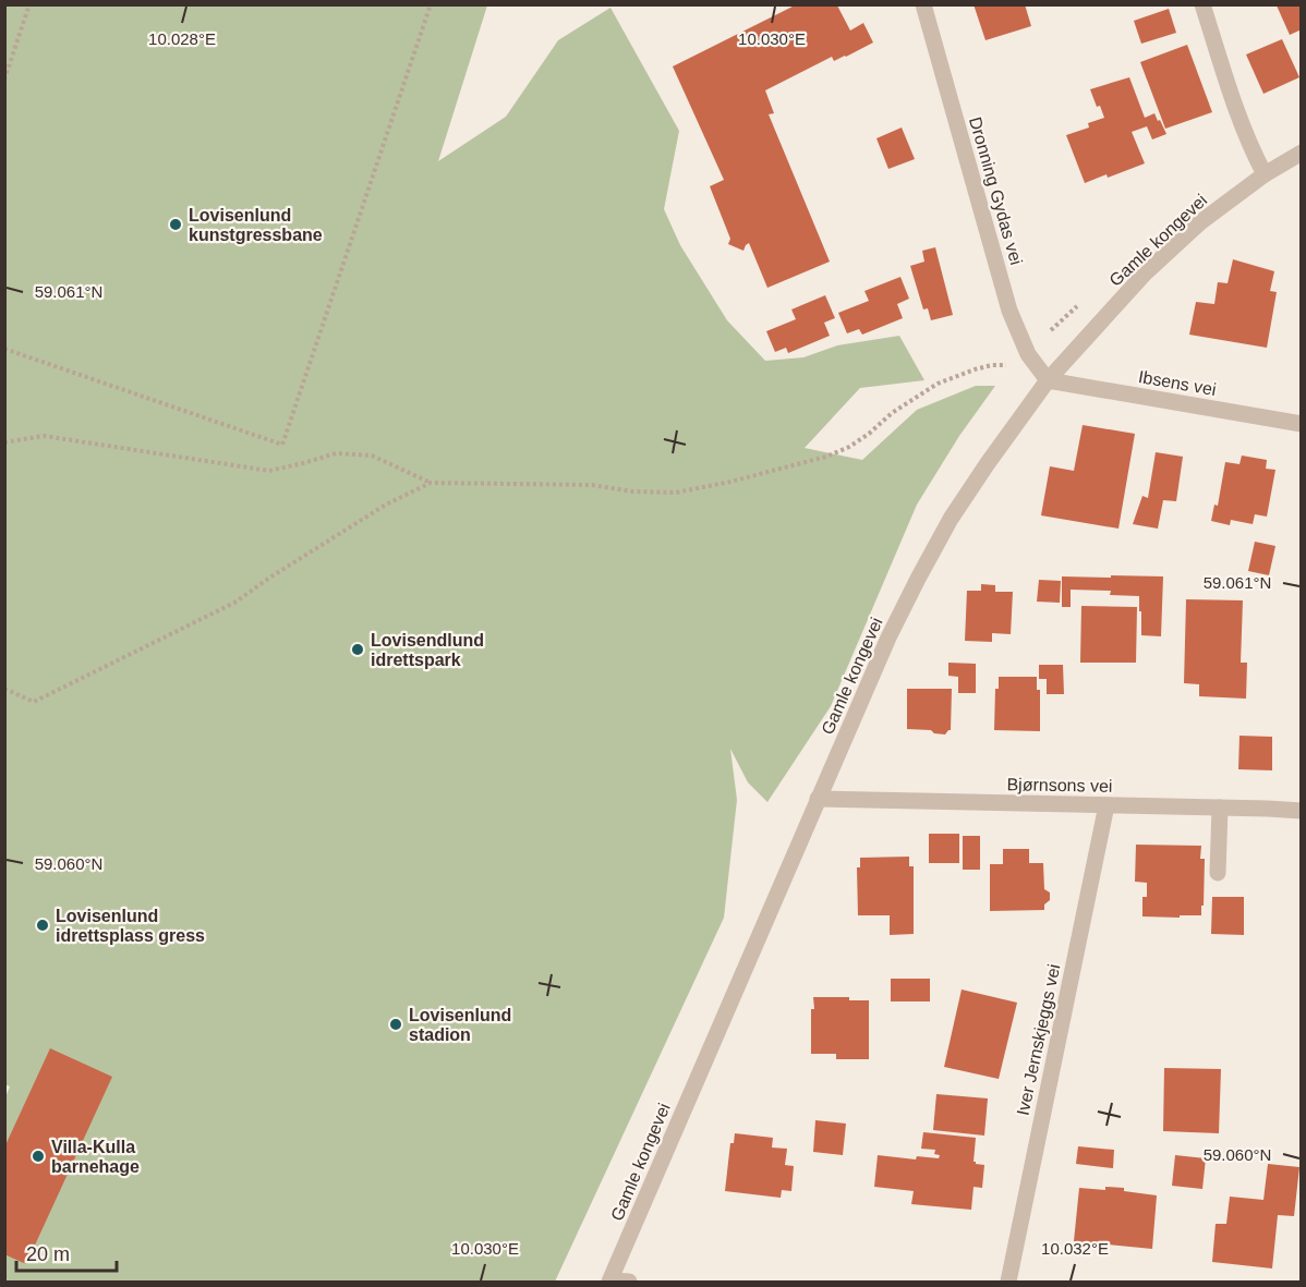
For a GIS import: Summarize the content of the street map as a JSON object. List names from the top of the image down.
{
  "streets": {
    "street": [
      "Dronning Gydas vei",
      "Gamle kongevei",
      "Ibsens vei",
      "Bjørnsons vei",
      "Iver Jernskjeggs vei"
    ]
  },
  "crossings": [
    ["Dronning Gydas vei", "Gamle kongevei"],
    ["Dronning Gydas vei", "Ibsens vei"],
    ["Gamle kongevei", "Ibsens vei"],
    ["Gamle kongevei", "Bjørnsons vei"],
    ["Bjørnsons vei", "Iver Jernskjeggs vei"]
  ],
  "places": [
    "Lovisenlund kunstgressbane",
    "Lovisendlund idrettspark",
    "Lovisenlund idrettsplass gress",
    "Lovisenlund stadion",
    "Villa-Kulla barnehage"
  ],
  "scale_bar": "20 m",
  "coordinates": [
    "10.028°E",
    "10.030°E",
    "59.061°N",
    "59.060°N",
    "10.032°E"
  ]
}
